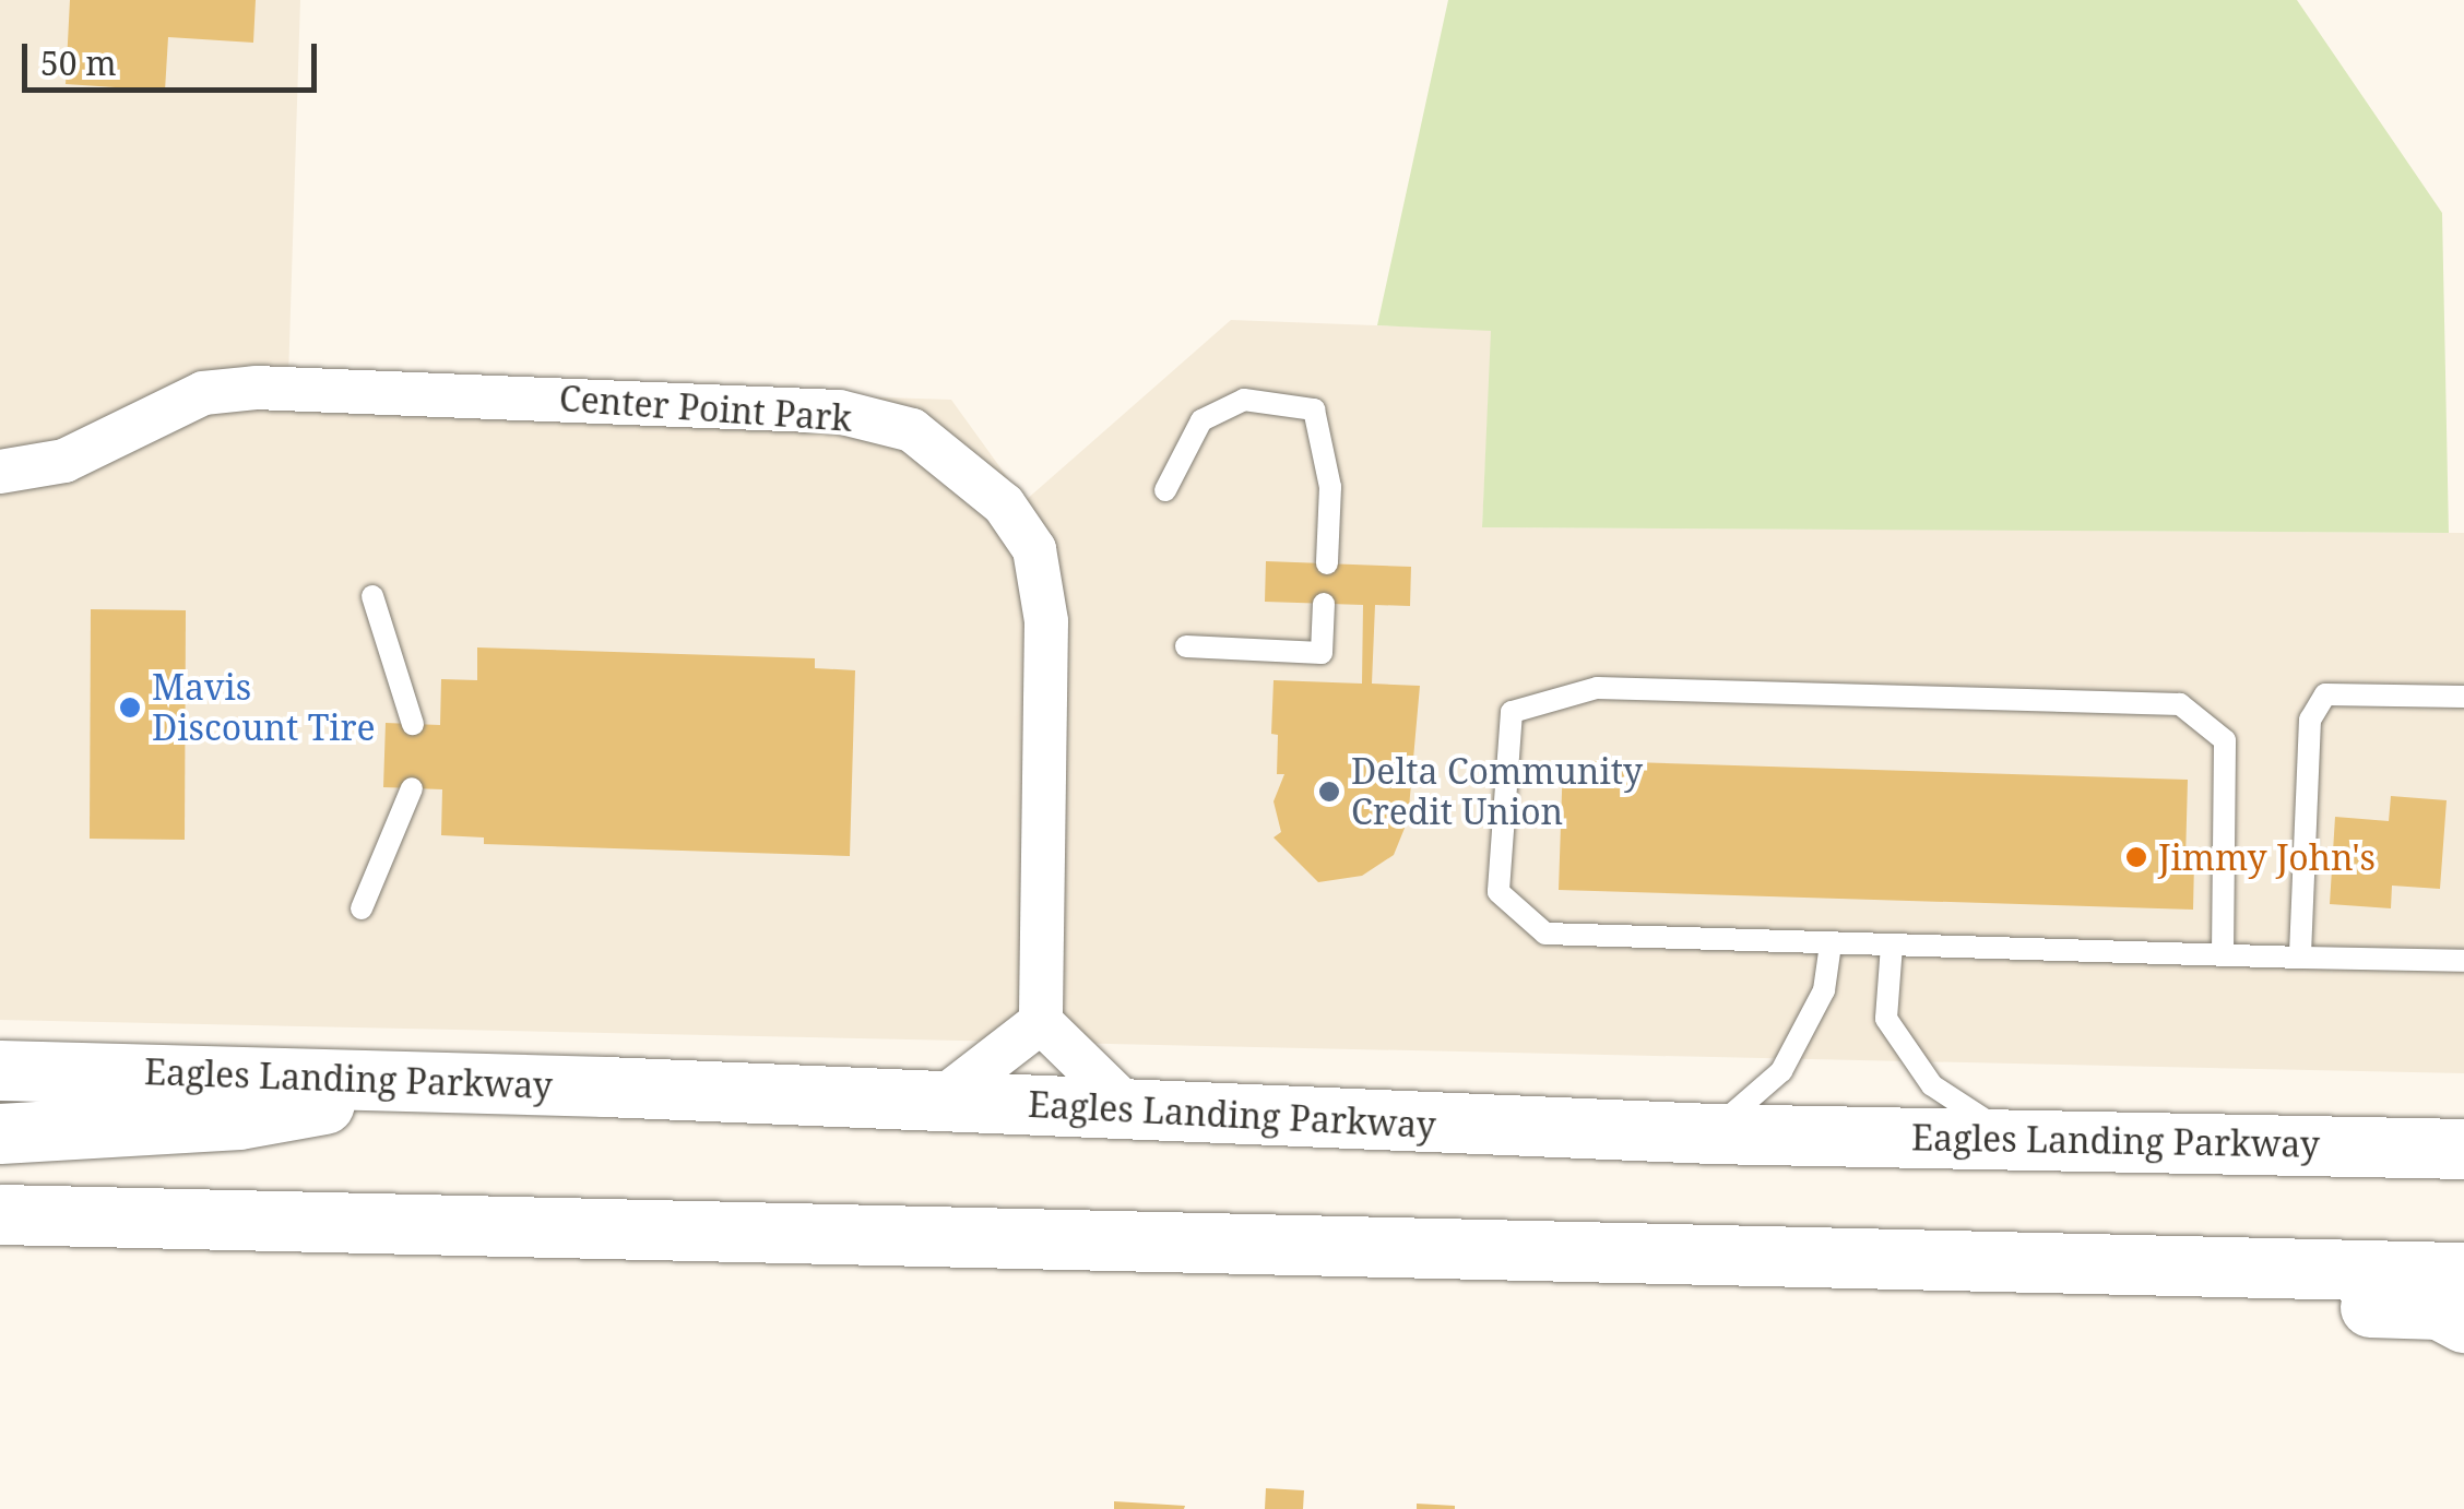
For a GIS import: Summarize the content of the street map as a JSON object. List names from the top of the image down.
{
  "streets": {
    "main road": ["Eagles Landing Parkway"],
    "street": ["Center Point Park"]
  },
  "places": ["Mavis Discount Tire", "Delta Community Credit Union", "Jimmy John's"],
  "scale_bar": "50 m"
}
